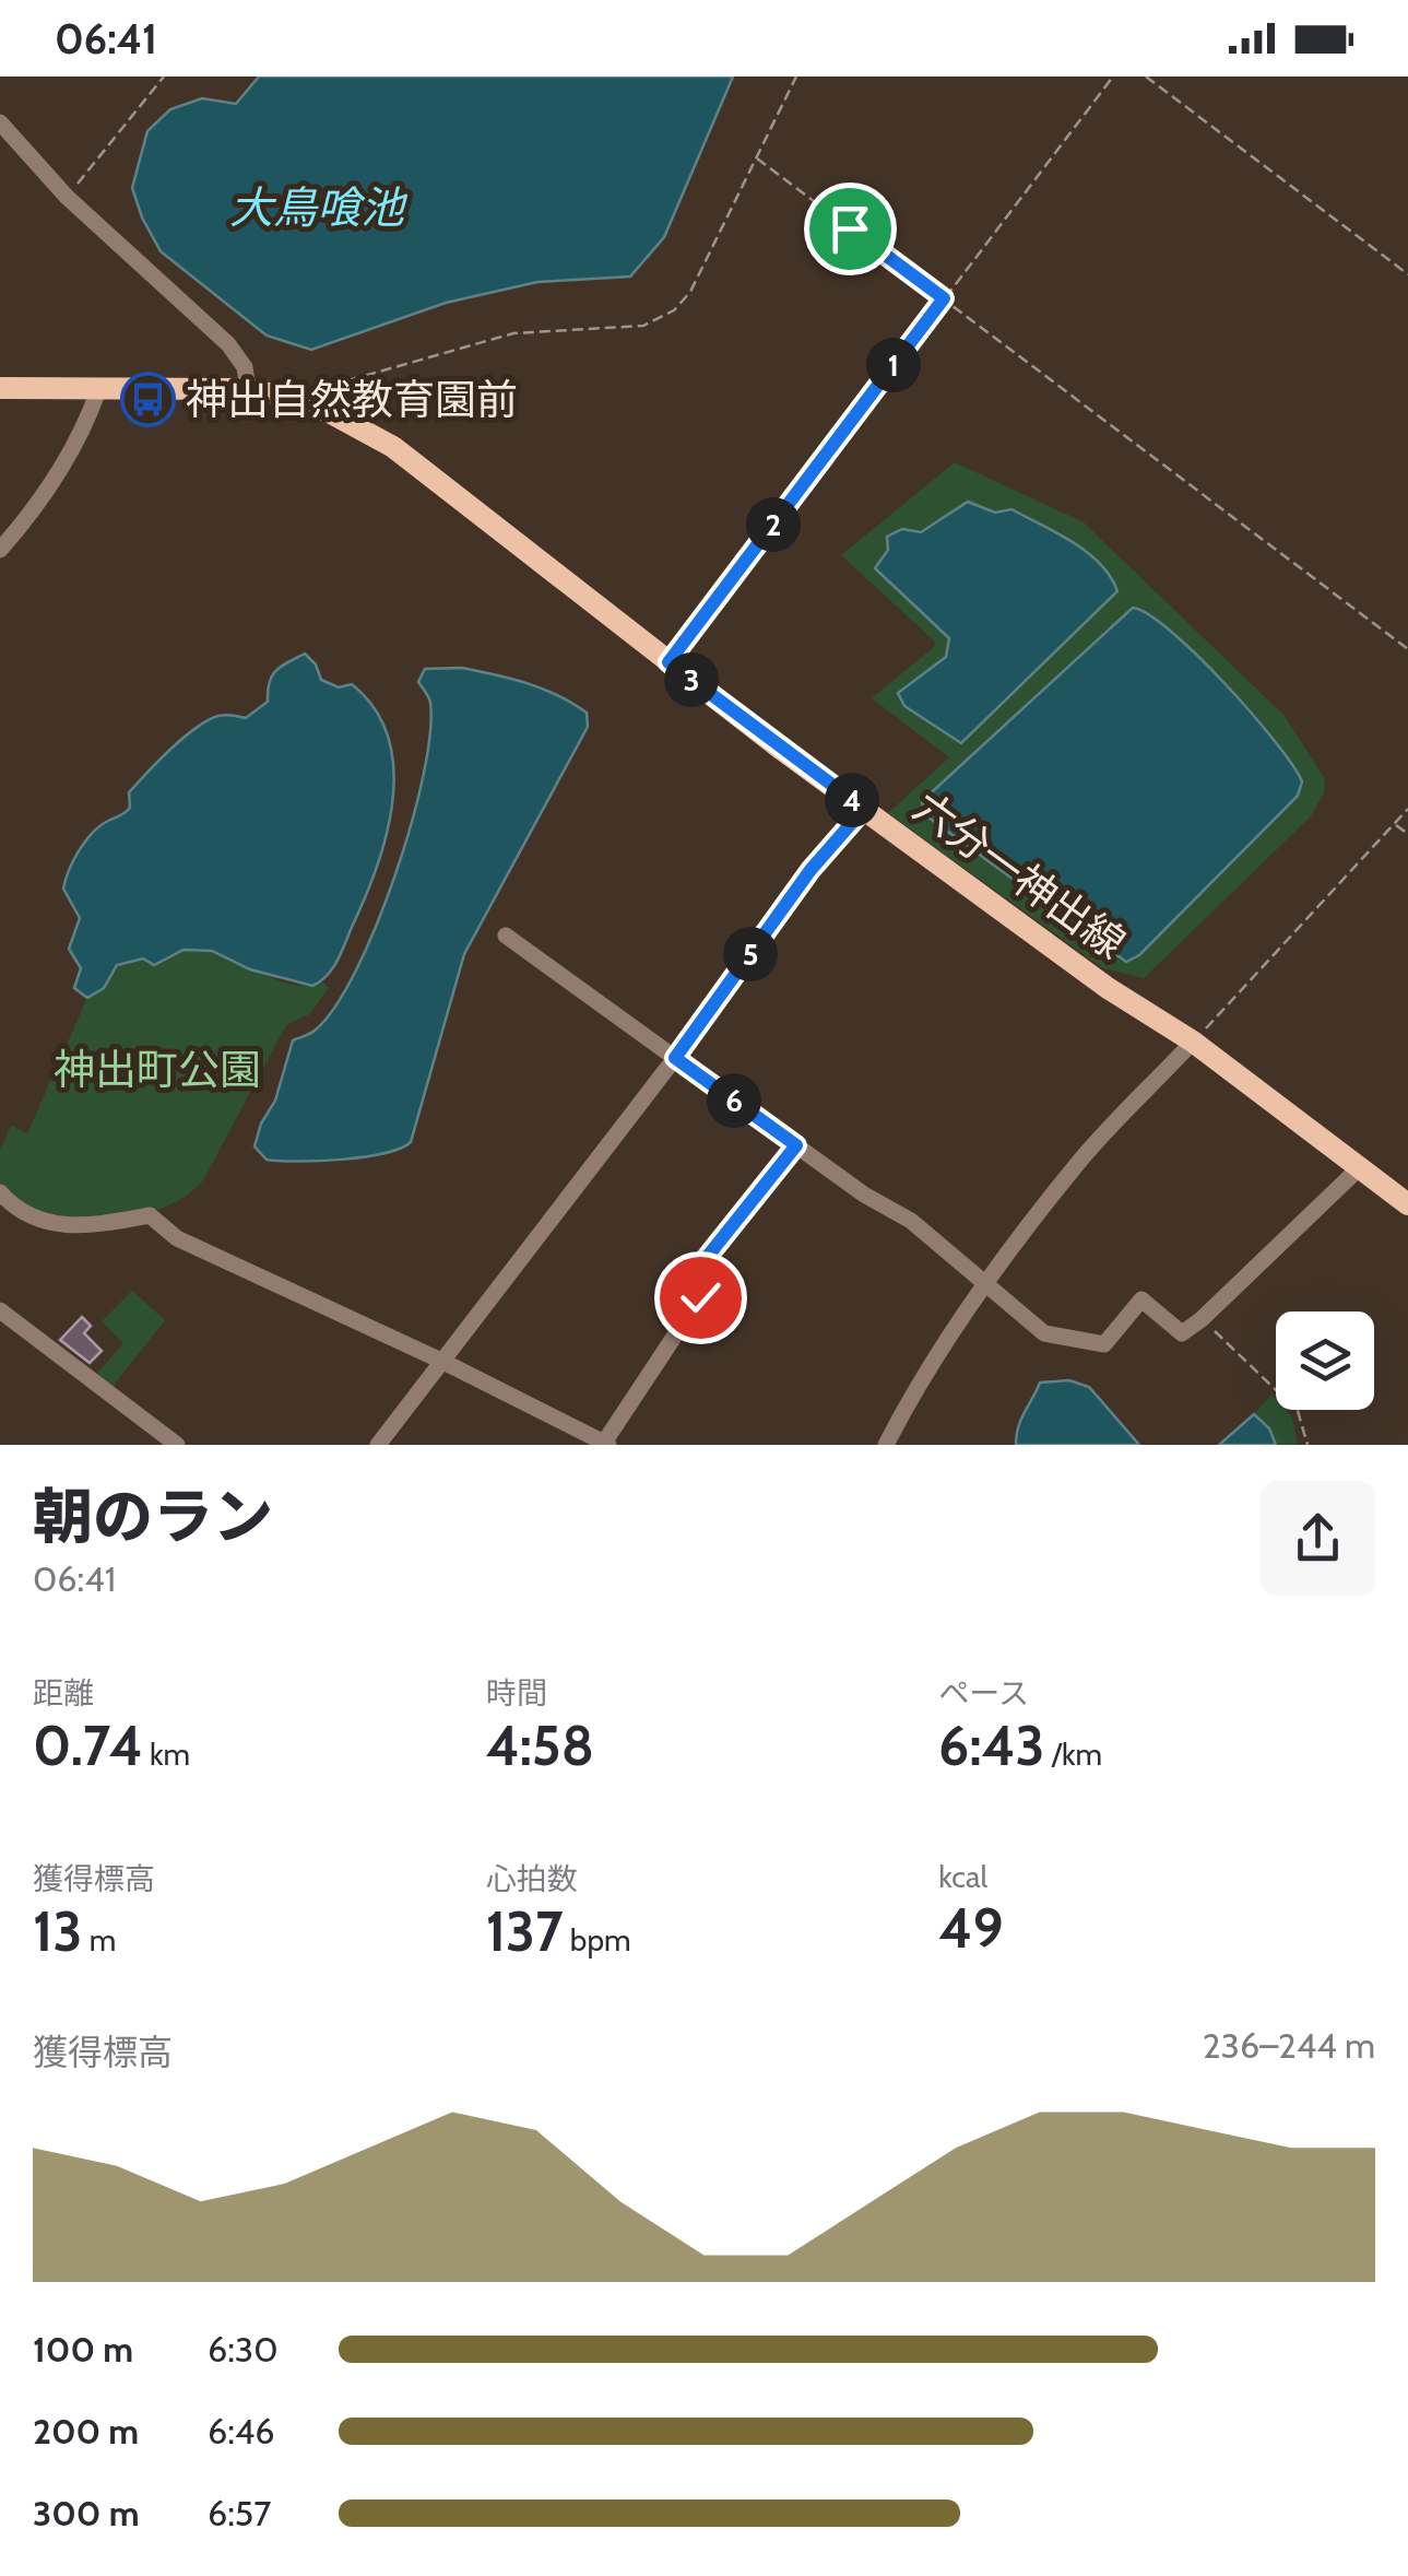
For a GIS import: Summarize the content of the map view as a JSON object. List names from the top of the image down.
{
  "streets": {
    "main road": ["六分一神出線"]
  },
  "water": ["大鳥喰池"],
  "parks": ["神出町公園"],
  "places": {
    "bus stop": ["神出自然教育園前"]
  },
  "page": {
    "status": "06:41",
    "pins": [
      "1",
      "2",
      "3",
      "4",
      "5",
      "6"
    ],
    "heading": ["朝のラン", "06:41"],
    "stats": [
      ["距離", "0.74 km"],
      ["時間", "4:58"],
      ["ペース", "6:43 /km"],
      ["獲得標高", "13 m"],
      ["心拍数", "137 bpm"],
      ["kcal", "49"]
    ],
    "chart": ["獲得標高", "236–244 m"],
    "list": [
      {
        "name": "100 m",
        "note": "6:30"
      },
      {
        "name": "200 m",
        "note": "6:46"
      },
      {
        "name": "300 m",
        "note": "6:57"
      }
    ]
  }
}
